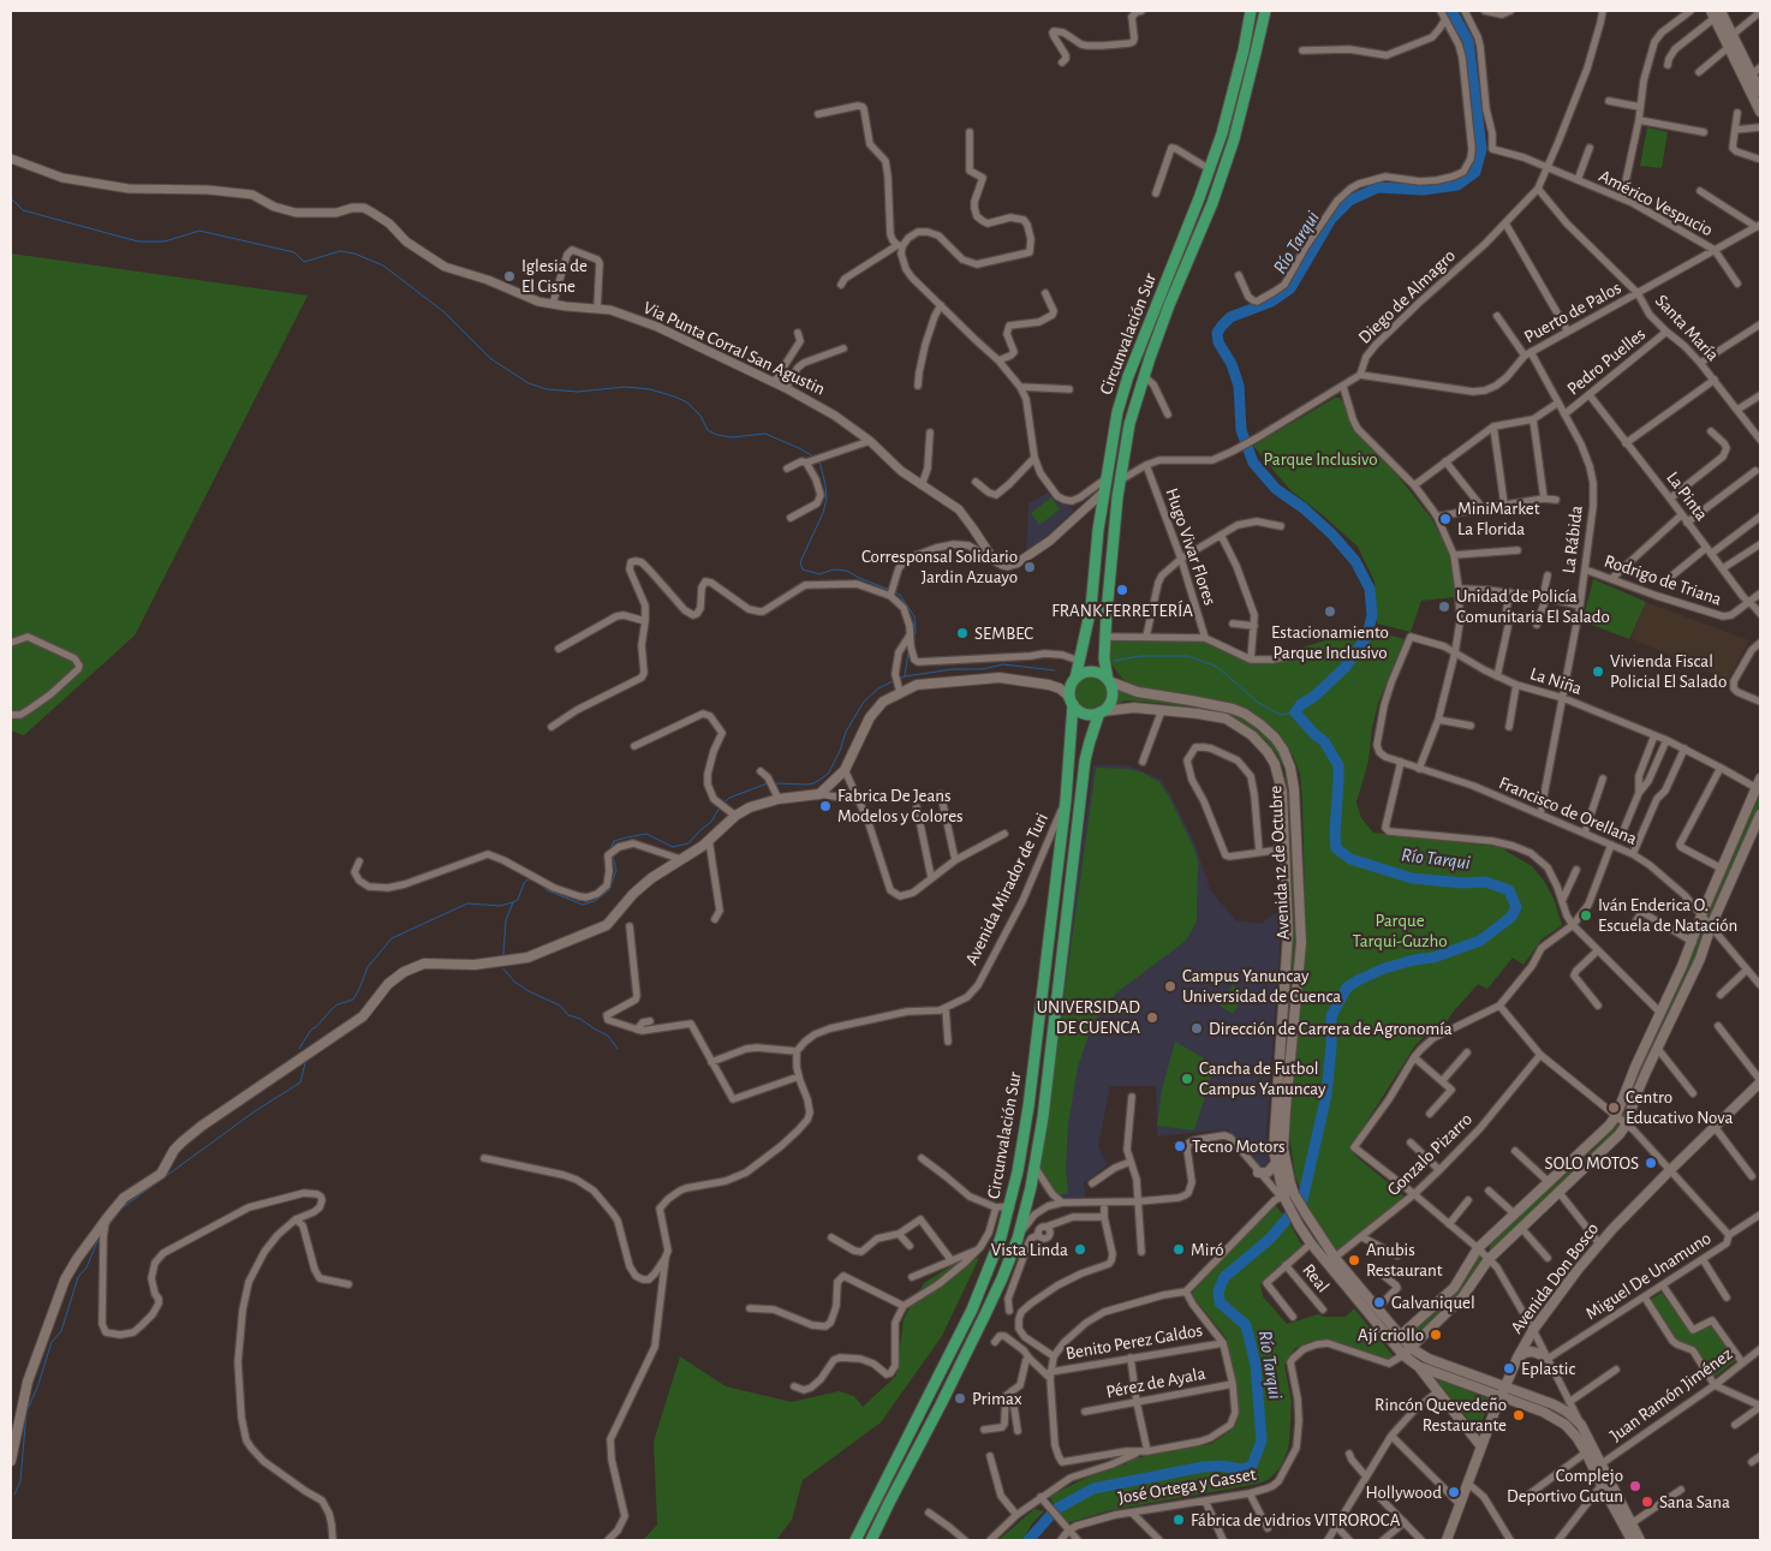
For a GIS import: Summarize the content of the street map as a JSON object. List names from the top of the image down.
{
  "streets": {
    "highway": ["Circunvalación Sur"],
    "main road": ["Avenida 12 de Octubre", "Avenida Don Bosco"],
    "street": [
      "Américo Vespucio",
      "Diego de Almagro",
      "Puerto de Palos",
      "Santa María",
      "Via Punta Corral San Agustin",
      "Pedro Puelles",
      "La Pinta",
      "La Rábida",
      "Hugo Vivar Flores",
      "Rodrigo de Triana",
      "La Niña",
      "Francisco de Orellana",
      "Avenida Mirador de Turi",
      "Gonzalo Pizarro",
      "Miguel De Unamuno",
      "Real",
      "Benito Perez Galdos",
      "Pérez de Ayala",
      "Juan Ramón Jiménez",
      "José Ortega y Gasset"
    ]
  },
  "crossings": [
    ["Américo Vespucio", "Diego de Almagro"],
    ["Américo Vespucio", "Puerto de Palos"],
    ["Diego de Almagro", "Puerto de Palos"],
    ["Diego de Almagro", "Santa María"],
    ["Diego de Almagro", "Circunvalación Sur"],
    ["Diego de Almagro", "Hugo Vivar Flores"],
    ["Puerto de Palos", "Santa María"],
    ["Puerto de Palos", "La Rábida"],
    ["Santa María", "Pedro Puelles"],
    ["Circunvalación Sur", "Avenida 12 de Octubre"],
    ["Circunvalación Sur", "Avenida Mirador de Turi"],
    ["Pedro Puelles", "La Pinta"],
    ["Pedro Puelles", "La Rábida"],
    ["La Pinta", "Rodrigo de Triana"],
    ["La Rábida", "Rodrigo de Triana"],
    ["La Rábida", "La Niña"],
    ["La Rábida", "Francisco de Orellana"],
    ["La Niña", "Francisco de Orellana"],
    ["Avenida 12 de Octubre", "Gonzalo Pizarro"],
    ["Avenida 12 de Octubre", "Avenida Don Bosco"],
    ["Avenida 12 de Octubre", "Juan Ramón Jiménez"],
    ["Avenida 12 de Octubre", "José Ortega y Gasset"]
  ],
  "water": ["Río Tarqui"],
  "parks": ["Parque Inclusivo", "Parque Tarqui-Guzho"],
  "places": [
    "Iglesia de El Cisne",
    "MiniMarket La Florida",
    "Corresponsal Solidario Jardin Azuayo",
    "FRANK FERRETERÍA",
    "Unidad de Policía Comunitaria El Salado",
    "Estacionamiento Parque Inclusivo",
    "SEMBEC",
    "Vivienda Fiscal Policial El Salado",
    "Fabrica De Jeans Modelos y Colores",
    "Iván Enderica O. Escuela de Natación",
    "Campus Yanuncay Universidad de Cuenca",
    "UNIVERSIDAD DE CUENCA",
    "Dirección de Carrera de Agronomía",
    "Cancha de Futbol Campus Yanuncay",
    "Centro Educativo Nova",
    "Tecno Motors",
    "SOLO MOTOS",
    "Vista Linda",
    "Miró",
    "Anubis Restaurant",
    "Galvaniquel",
    "Ají criollo",
    "Eplastic",
    "Primax",
    "Rincón Quevedeño Restaurante",
    "Complejo Deportivo Gutun",
    "Hollywood",
    "Sana Sana",
    "Fábrica de vidrios VITROROCA"
  ]
}
